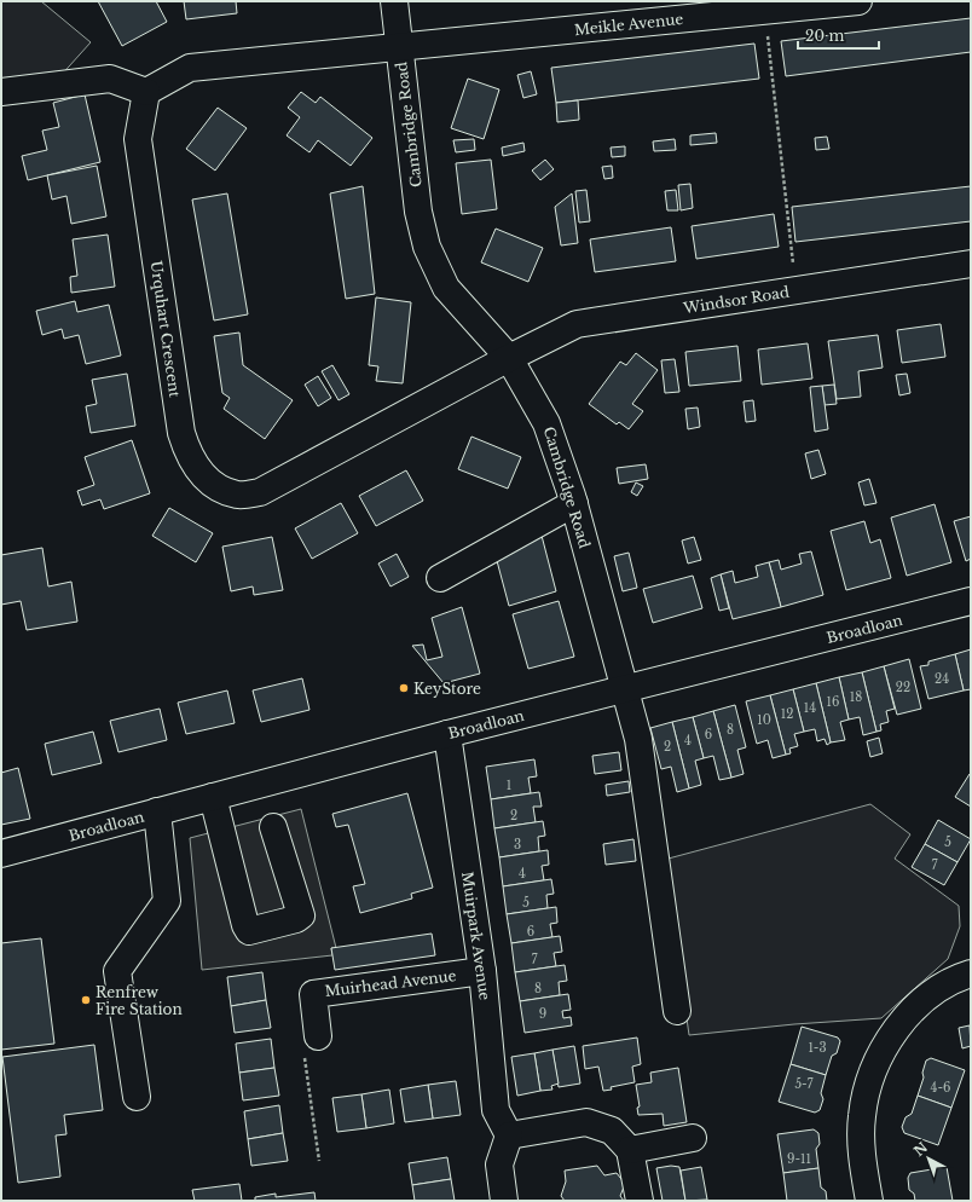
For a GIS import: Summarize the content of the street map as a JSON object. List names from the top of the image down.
{
  "streets": {
    "street": [
      "Meikle Avenue",
      "Cambridge Road",
      "Windsor Road",
      "Urquhart Crescent",
      "Broadloan",
      "Muirpark Avenue",
      "Muirhead Avenue"
    ]
  },
  "crossings": [
    ["Meikle Avenue", "Cambridge Road"],
    ["Cambridge Road", "Windsor Road"],
    ["Cambridge Road", "Urquhart Crescent"],
    ["Cambridge Road", "Broadloan"],
    ["Windsor Road", "Urquhart Crescent"],
    ["Broadloan", "Muirpark Avenue"],
    ["Muirpark Avenue", "Muirhead Avenue"]
  ],
  "places": ["KeyStore", "Renfrew Fire Station"],
  "house_numbers": [
    "24",
    "22",
    "18",
    "16",
    "14",
    "12",
    "10",
    "8",
    "6",
    "4",
    "2",
    "1",
    "2",
    "5",
    "3",
    "7",
    "4",
    "5",
    "6",
    "7",
    "8",
    "9",
    "1-3",
    "5-7",
    "4-6",
    "9-11"
  ],
  "scale_bar": "20 m",
  "north": "top left"
}
